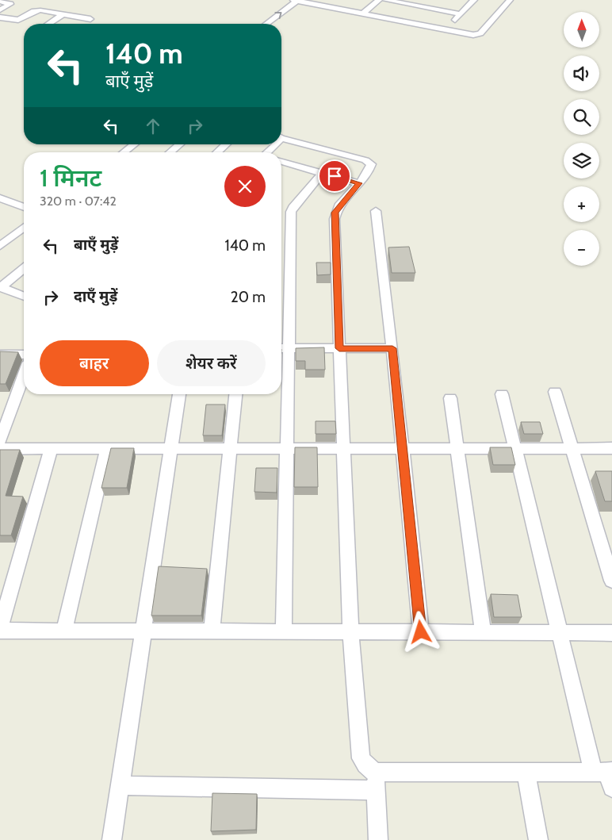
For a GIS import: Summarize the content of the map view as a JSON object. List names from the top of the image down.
{
  "north": "top",
  "page": {
    "map_buttons": ["+", "−"],
    "turn": ["140 m", "बाएँ मुड़ें"],
    "heading": ["1 मिनट", "320 m · 07:42"],
    "list": [
      {
        "name": "बाएँ मुड़ें",
        "value": "140 m"
      },
      {
        "name": "दाएँ मुड़ें",
        "value": "20 m"
      }
    ],
    "buttons": ["बाहर", "शेयर करें"]
  }
}
